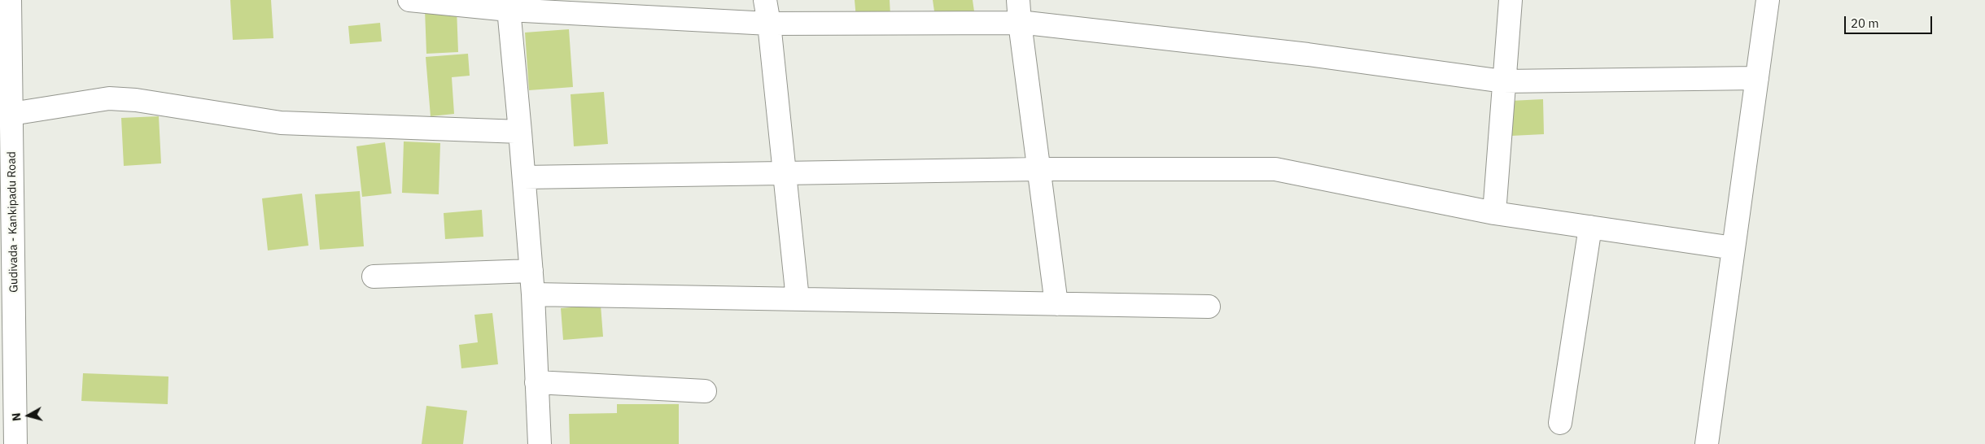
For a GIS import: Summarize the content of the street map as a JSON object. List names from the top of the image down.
{
  "streets": {
    "street": ["Gudivada - Kankipadu Road"]
  },
  "scale_bar": "20 m",
  "north": "left"
}
